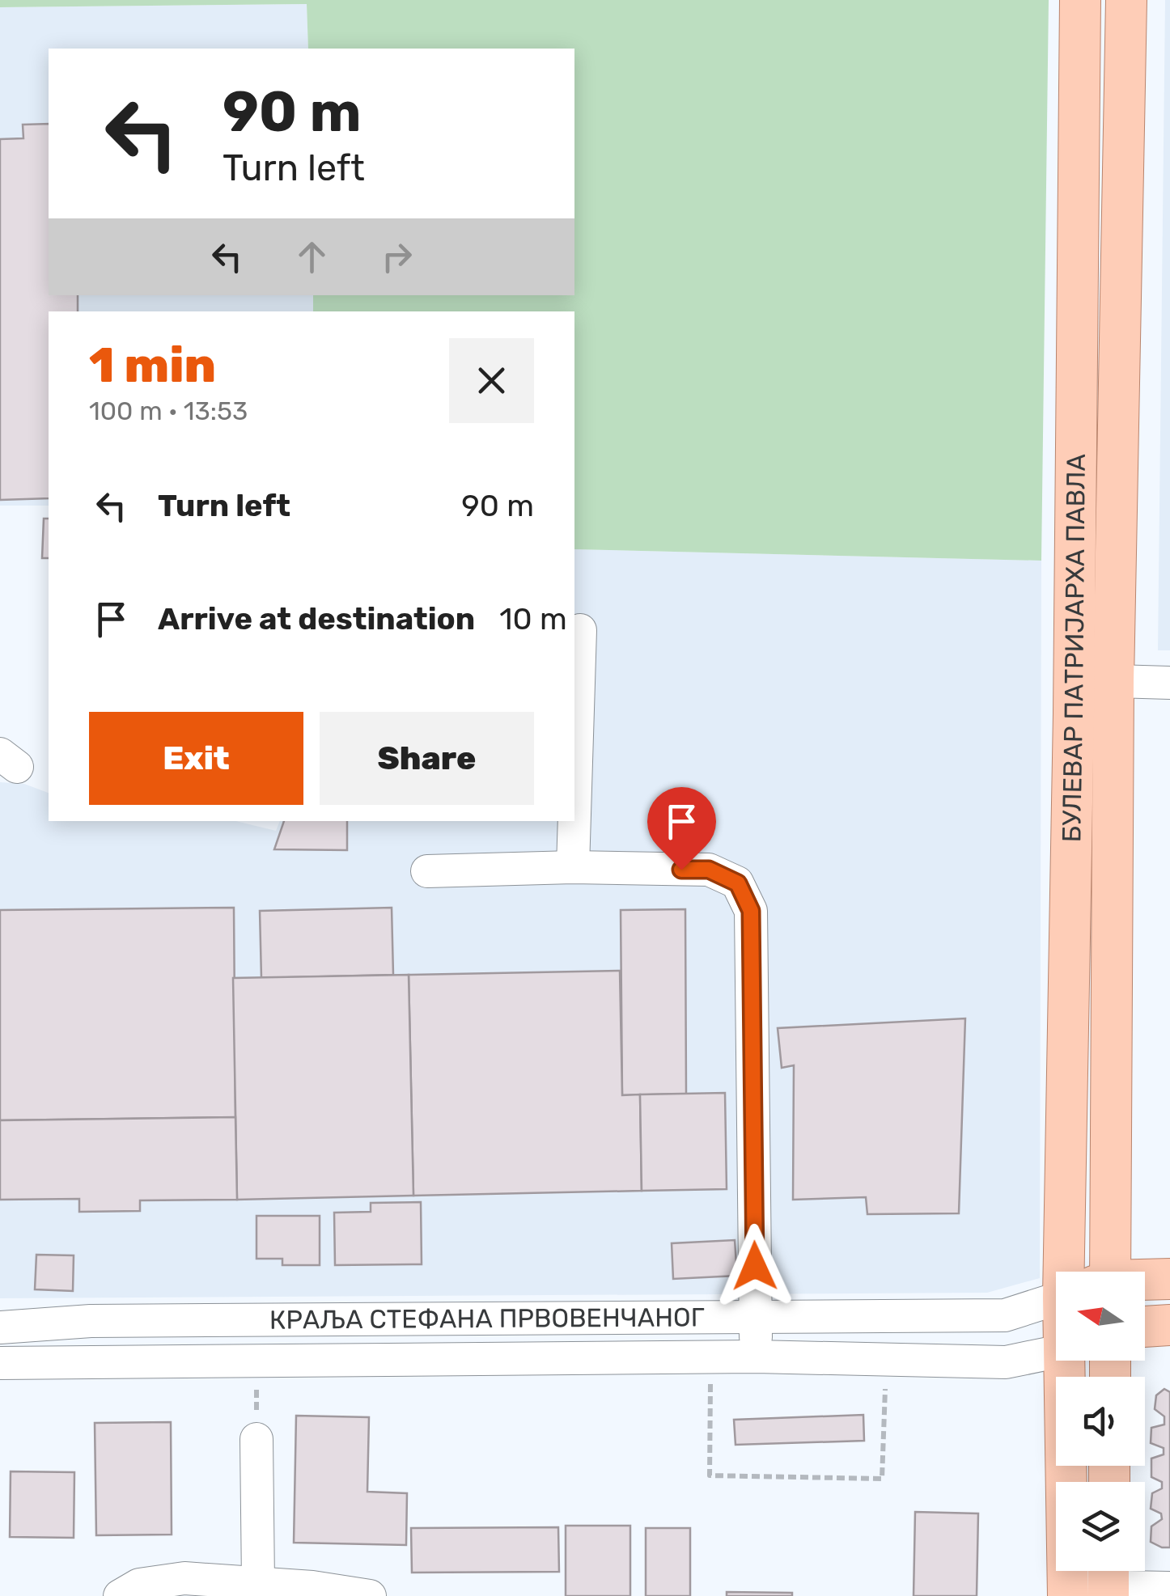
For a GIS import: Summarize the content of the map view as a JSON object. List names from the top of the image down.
{
  "streets": {
    "main road": ["БУЛЕВАР ПАТРИЈАРХА ПАВЛА"],
    "street": ["КРАЉА СТЕФАНА ПРВОВЕНЧАНОГ"]
  },
  "north": "left",
  "page": {
    "turn": ["90 m", "Turn left"],
    "heading": ["1 min", "100 m · 13:53"],
    "list": [
      {
        "name": "Turn left",
        "value": "90 m"
      },
      {
        "name": "Arrive at destination",
        "value": "10 m"
      }
    ],
    "buttons": ["Exit", "Share"]
  }
}
